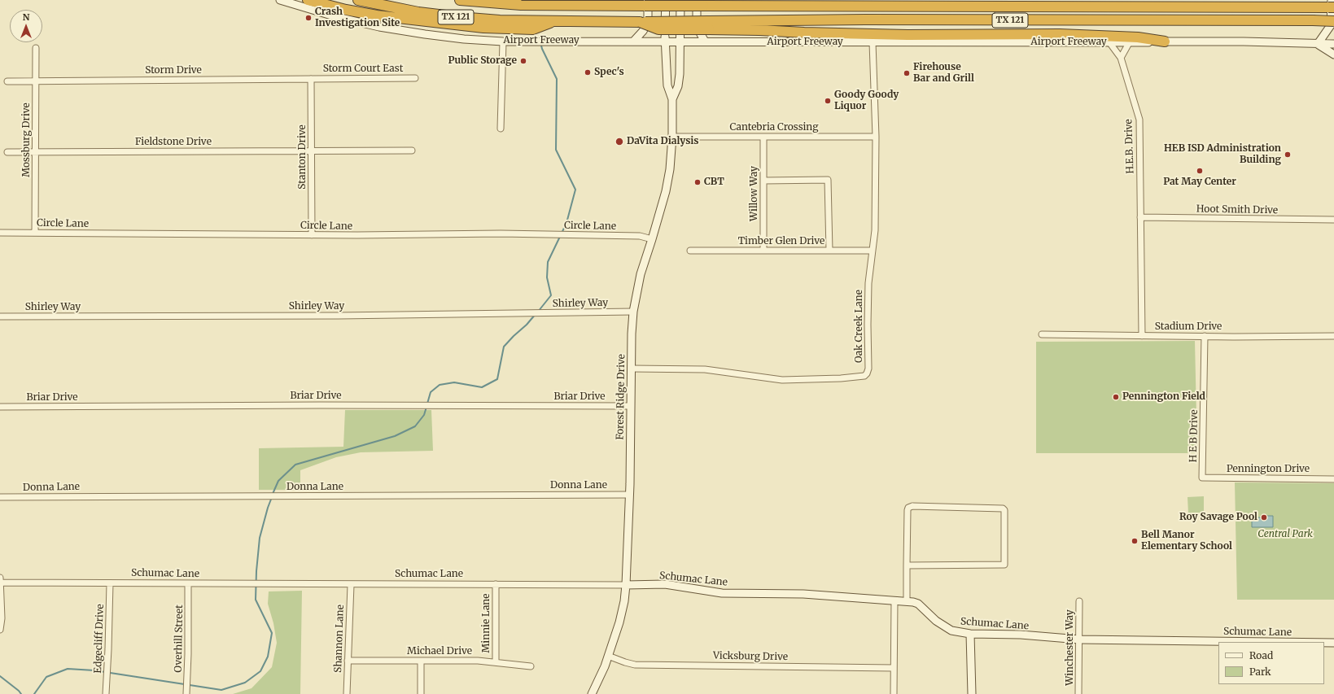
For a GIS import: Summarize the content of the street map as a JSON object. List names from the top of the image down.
{
  "streets": {
    "highway": ["TX 121", "Airport Freeway"],
    "main road": ["Forest Ridge Drive", "Schumac Lane"],
    "street": [
      "Storm Court East",
      "Storm Drive",
      "Cantebria Crossing",
      "Mossburg Drive",
      "Fieldstone Drive",
      "H.E.B. Drive",
      "Stanton Drive",
      "Willow Way",
      "Hoot Smith Drive",
      "Circle Lane",
      "Timber Glen Drive",
      "Shirley Way",
      "Oak Creek Lane",
      "Stadium Drive",
      "Briar Drive",
      "H E B Drive",
      "Pennington Drive",
      "Donna Lane",
      "Minnie Lane",
      "Edgecliff Drive",
      "Overhill Street",
      "Shannon Lane",
      "Winchester Way",
      "Michael Drive",
      "Vicksburg Drive"
    ]
  },
  "crossings": [
    ["Airport Freeway", "H.E.B. Drive"],
    ["Airport Freeway", "Oak Creek Lane"],
    ["Airport Freeway", "Forest Ridge Drive"],
    ["Storm Court East", "Storm Drive"],
    ["Storm Court East", "Stanton Drive"],
    ["Storm Drive", "Mossburg Drive"],
    ["Storm Drive", "Stanton Drive"],
    ["Cantebria Crossing", "Willow Way"],
    ["Cantebria Crossing", "Oak Creek Lane"],
    ["Cantebria Crossing", "Forest Ridge Drive"],
    ["Mossburg Drive", "Fieldstone Drive"],
    ["Mossburg Drive", "Circle Lane"],
    ["Fieldstone Drive", "Stanton Drive"],
    ["H.E.B. Drive", "Hoot Smith Drive"],
    ["Stanton Drive", "Circle Lane"],
    ["Willow Way", "Timber Glen Drive"],
    ["Circle Lane", "Forest Ridge Drive"],
    ["Timber Glen Drive", "Oak Creek Lane"],
    ["Shirley Way", "Forest Ridge Drive"],
    ["Oak Creek Lane", "Forest Ridge Drive"],
    ["Stadium Drive", "H E B Drive"],
    ["Briar Drive", "Forest Ridge Drive"],
    ["Forest Ridge Drive", "Donna Lane"],
    ["Forest Ridge Drive", "Schumac Lane"],
    ["Forest Ridge Drive", "Vicksburg Drive"],
    ["H E B Drive", "Pennington Drive"],
    ["Schumac Lane", "Minnie Lane"],
    ["Schumac Lane", "Edgecliff Drive"],
    ["Schumac Lane", "Overhill Street"],
    ["Schumac Lane", "Shannon Lane"],
    ["Schumac Lane", "Winchester Way"],
    ["Minnie Lane", "Michael Drive"],
    ["Shannon Lane", "Michael Drive"]
  ],
  "parks": ["Central Park"],
  "places": [
    "Crash Investigation Site",
    "Public Storage",
    "Spec's",
    "Firehouse Bar and Grill",
    "Goody Goody Liquor",
    "DaVita Dialysis",
    "HEB ISD Administration Building",
    "Pat May Center",
    "CBT",
    "Pennington Field",
    "Roy Savage Pool",
    "Bell Manor Elementary School"
  ],
  "legend": ["Road", "Park"],
  "north": "top"
}
